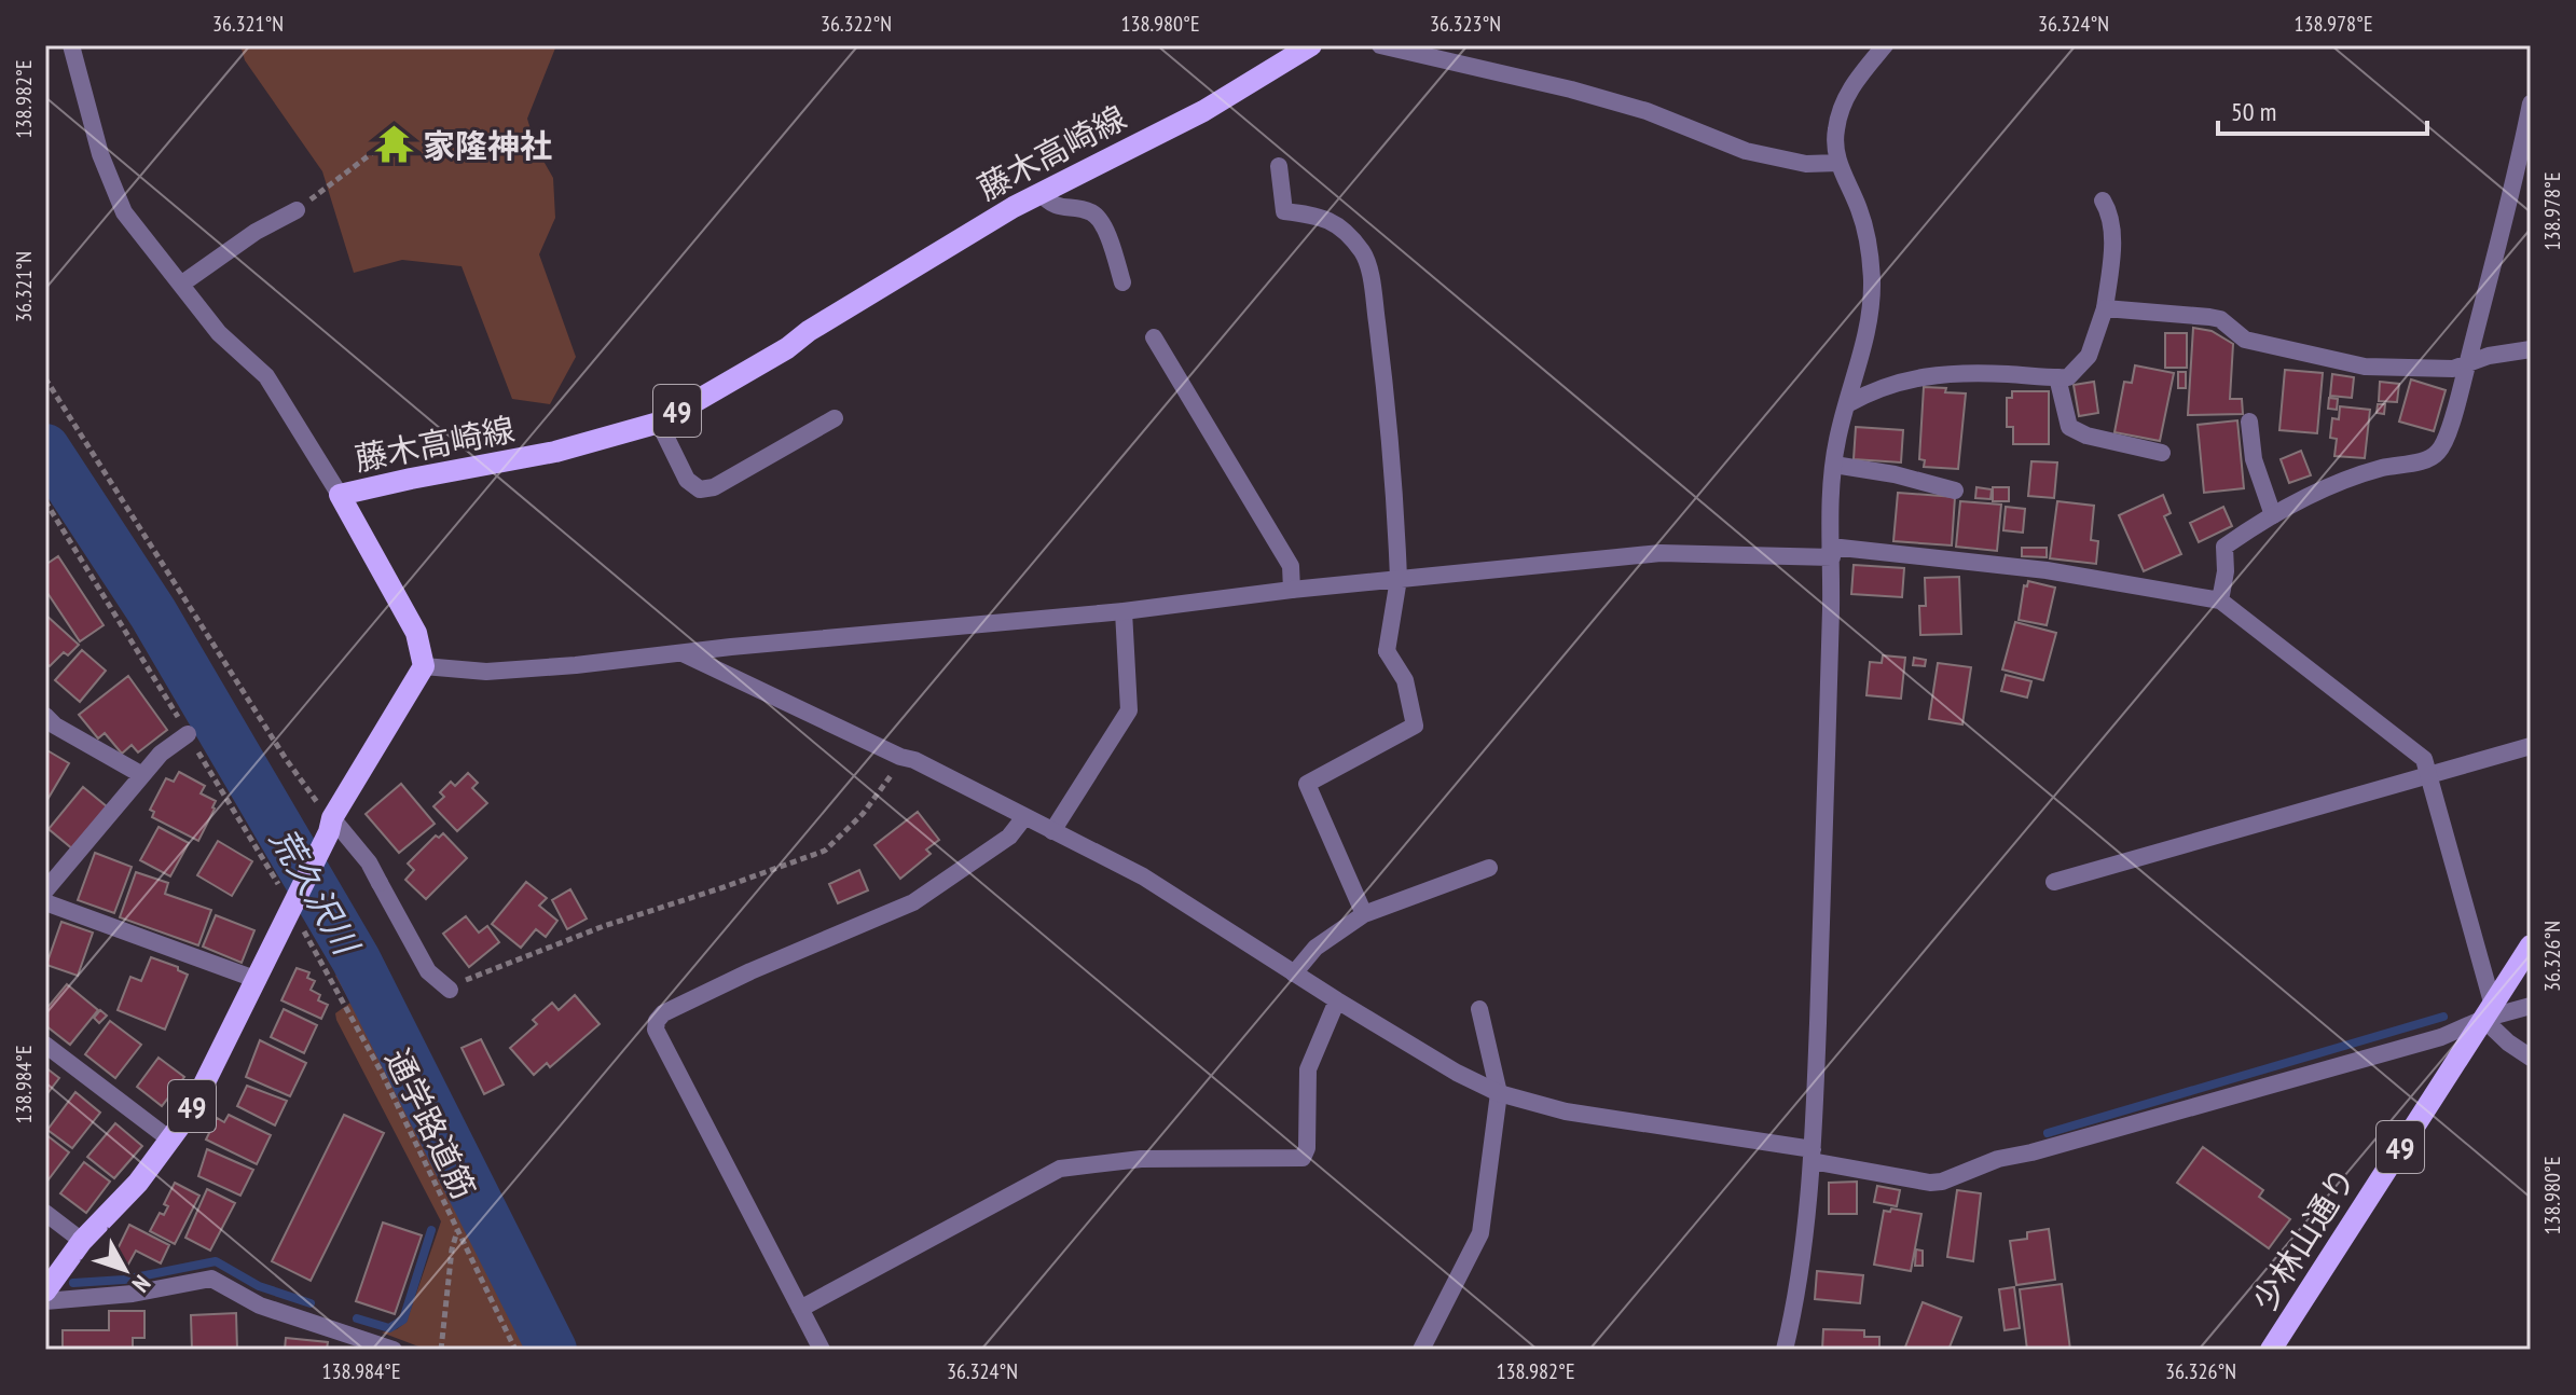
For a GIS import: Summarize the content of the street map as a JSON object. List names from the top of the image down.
{
  "streets": {
    "main road": ["藤木高崎線", "49", "少林山通り"],
    "path": ["通学路道筋"]
  },
  "crossings": [
    ["藤木高崎線", "49"]
  ],
  "water": ["荒久沢川"],
  "places": {
    "temple": ["家隆神社"]
  },
  "scale_bar": "50 m",
  "north": "bottom right",
  "coordinates": [
    "36.321°N",
    "36.322°N",
    "138.980°E",
    "36.323°N",
    "36.324°N",
    "138.978°E",
    "138.982°E",
    "36.326°N",
    "138.984°E"
  ]
}
